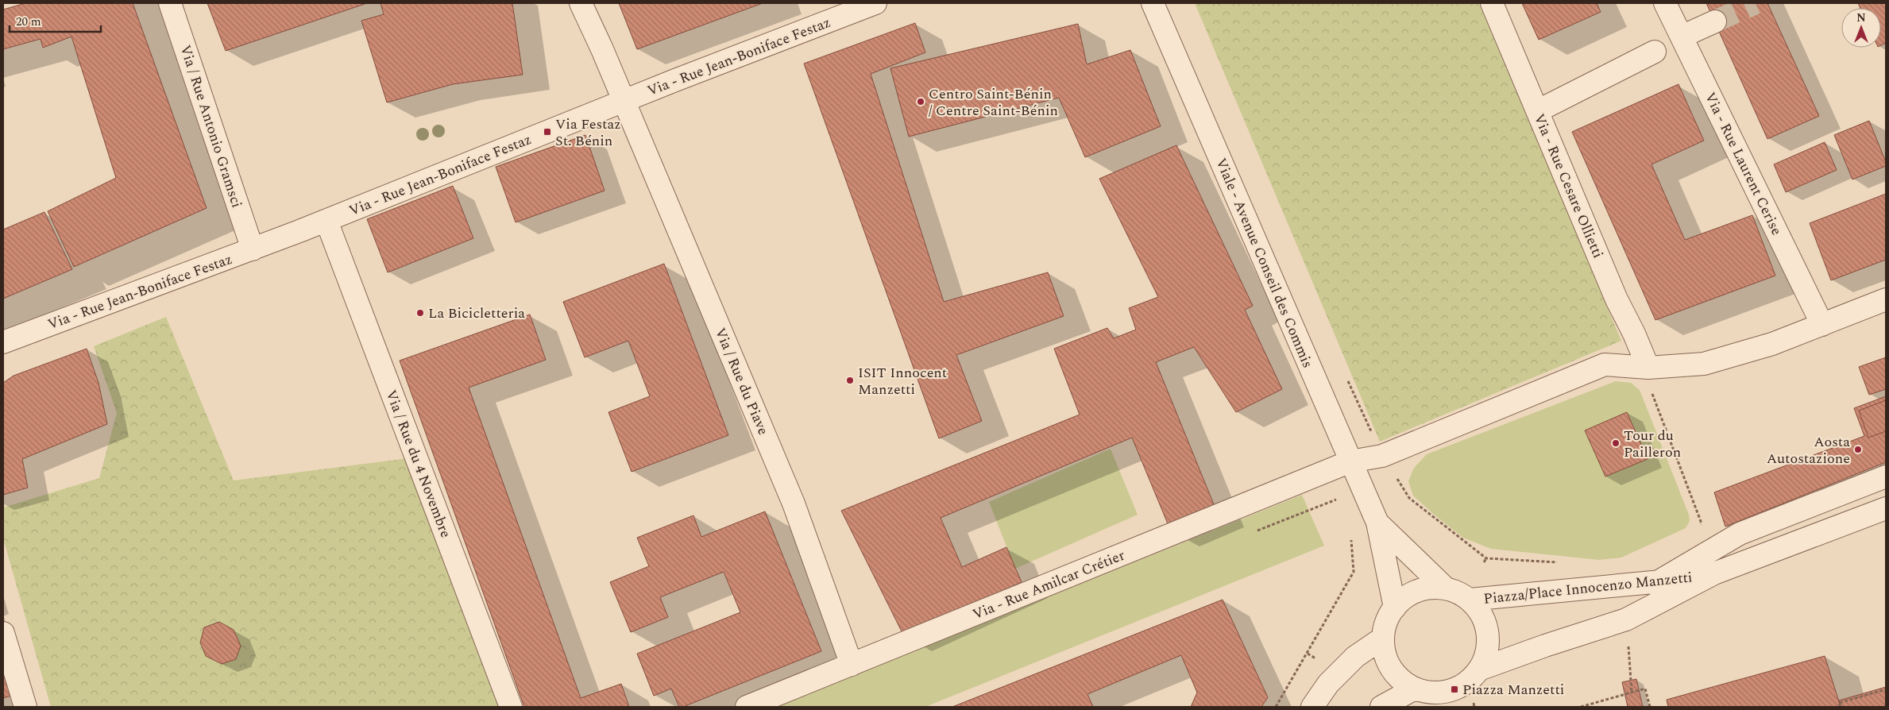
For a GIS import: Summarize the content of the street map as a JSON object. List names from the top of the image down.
{
  "streets": {
    "street": [
      "Via - Rue Jean-Boniface Festaz",
      "Via / Rue Antonio Gramsci",
      "Via - Rue Laurent Cerise",
      "Via - Rue Cesare Ollietti",
      "Viale - Avenue Conseil des Commis",
      "Via / Rue du Piave",
      "Via / Rue du 4 Novembre",
      "Via - Rue Amilcar Crétier",
      "Piazza/Place Innocenzo Manzetti"
    ]
  },
  "crossings": [
    ["Via - Rue Jean-Boniface Festaz", "Via / Rue Antonio Gramsci"],
    ["Via - Rue Jean-Boniface Festaz", "Via / Rue du Piave"],
    ["Via - Rue Jean-Boniface Festaz", "Via / Rue du 4 Novembre"],
    ["Via - Rue Laurent Cerise", "Via - Rue Amilcar Crétier"],
    ["Via - Rue Cesare Ollietti", "Via - Rue Amilcar Crétier"],
    ["Viale - Avenue Conseil des Commis", "Via - Rue Amilcar Crétier"],
    ["Viale - Avenue Conseil des Commis", "Piazza/Place Innocenzo Manzetti"],
    ["Via / Rue du Piave", "Via - Rue Amilcar Crétier"]
  ],
  "places": {
    "other": [
      "Centro Saint-Bénin / Centre Saint-Bénin",
      "La Bicicletteria",
      "ISIT Innocent Manzetti",
      "Tour du Pailleron",
      "Aosta Autostazione"
    ],
    "transit": ["Via Festaz St. Bénin", "Piazza Manzetti"]
  },
  "scale_bar": "20 m",
  "north": "top"
}
